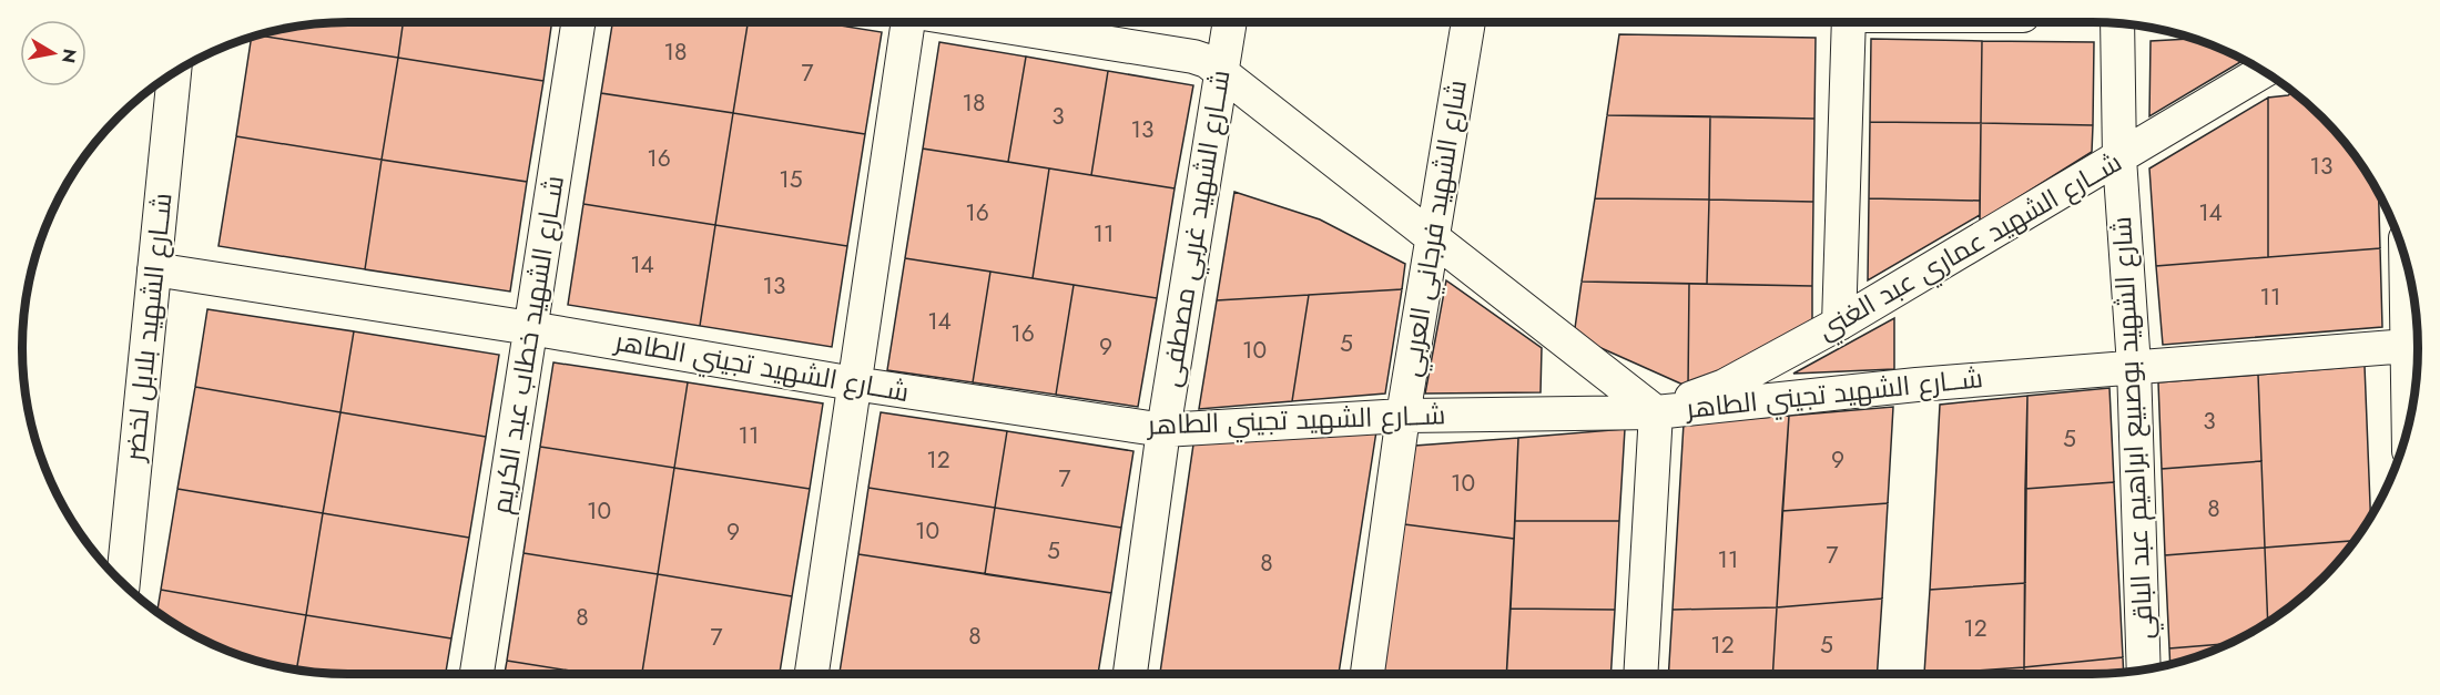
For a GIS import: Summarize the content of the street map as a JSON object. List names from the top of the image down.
{
  "streets": {
    "street": [
      "شــارع الشهيد غربي مصطفى",
      "شارع الشهيد فرجاني العربي",
      "شــارع الشهيد عماري عبد الغني",
      "شــارع الشهيد بلابل لخضر",
      "شــارع الشهيد خطاب عبد الكريم",
      "شــارع الشهيد تجيني الطاهر",
      "شارع الشهيد بوصبيع ابراهيم عبد الباقي"
    ]
  },
  "crossings": [
    ["شــارع الشهيد غربي مصطفى", "شــارع الشهيد تجيني الطاهر"],
    ["شارع الشهيد فرجاني العربي", "شــارع الشهيد تجيني الطاهر"],
    ["شــارع الشهيد عماري عبد الغني", "شــارع الشهيد تجيني الطاهر"],
    ["شــارع الشهيد عماري عبد الغني", "شارع الشهيد بوصبيع ابراهيم عبد الباقي"],
    ["شــارع الشهيد بلابل لخضر", "شــارع الشهيد تجيني الطاهر"],
    ["شــارع الشهيد خطاب عبد الكريم", "شــارع الشهيد تجيني الطاهر"],
    ["شــارع الشهيد تجيني الطاهر", "شارع الشهيد بوصبيع ابراهيم عبد الباقي"]
  ],
  "house_numbers": [
    "18",
    "7",
    "18",
    "3",
    "13",
    "16",
    "13",
    "15",
    "16",
    "14",
    "11",
    "14",
    "13",
    "11",
    "14",
    "16",
    "5",
    "9",
    "10",
    "3",
    "11",
    "5",
    "12",
    "9",
    "7",
    "10",
    "8",
    "10",
    "10",
    "9",
    "5",
    "7",
    "11",
    "8",
    "8",
    "12",
    "8",
    "7",
    "12",
    "5"
  ],
  "north": "right"
}
